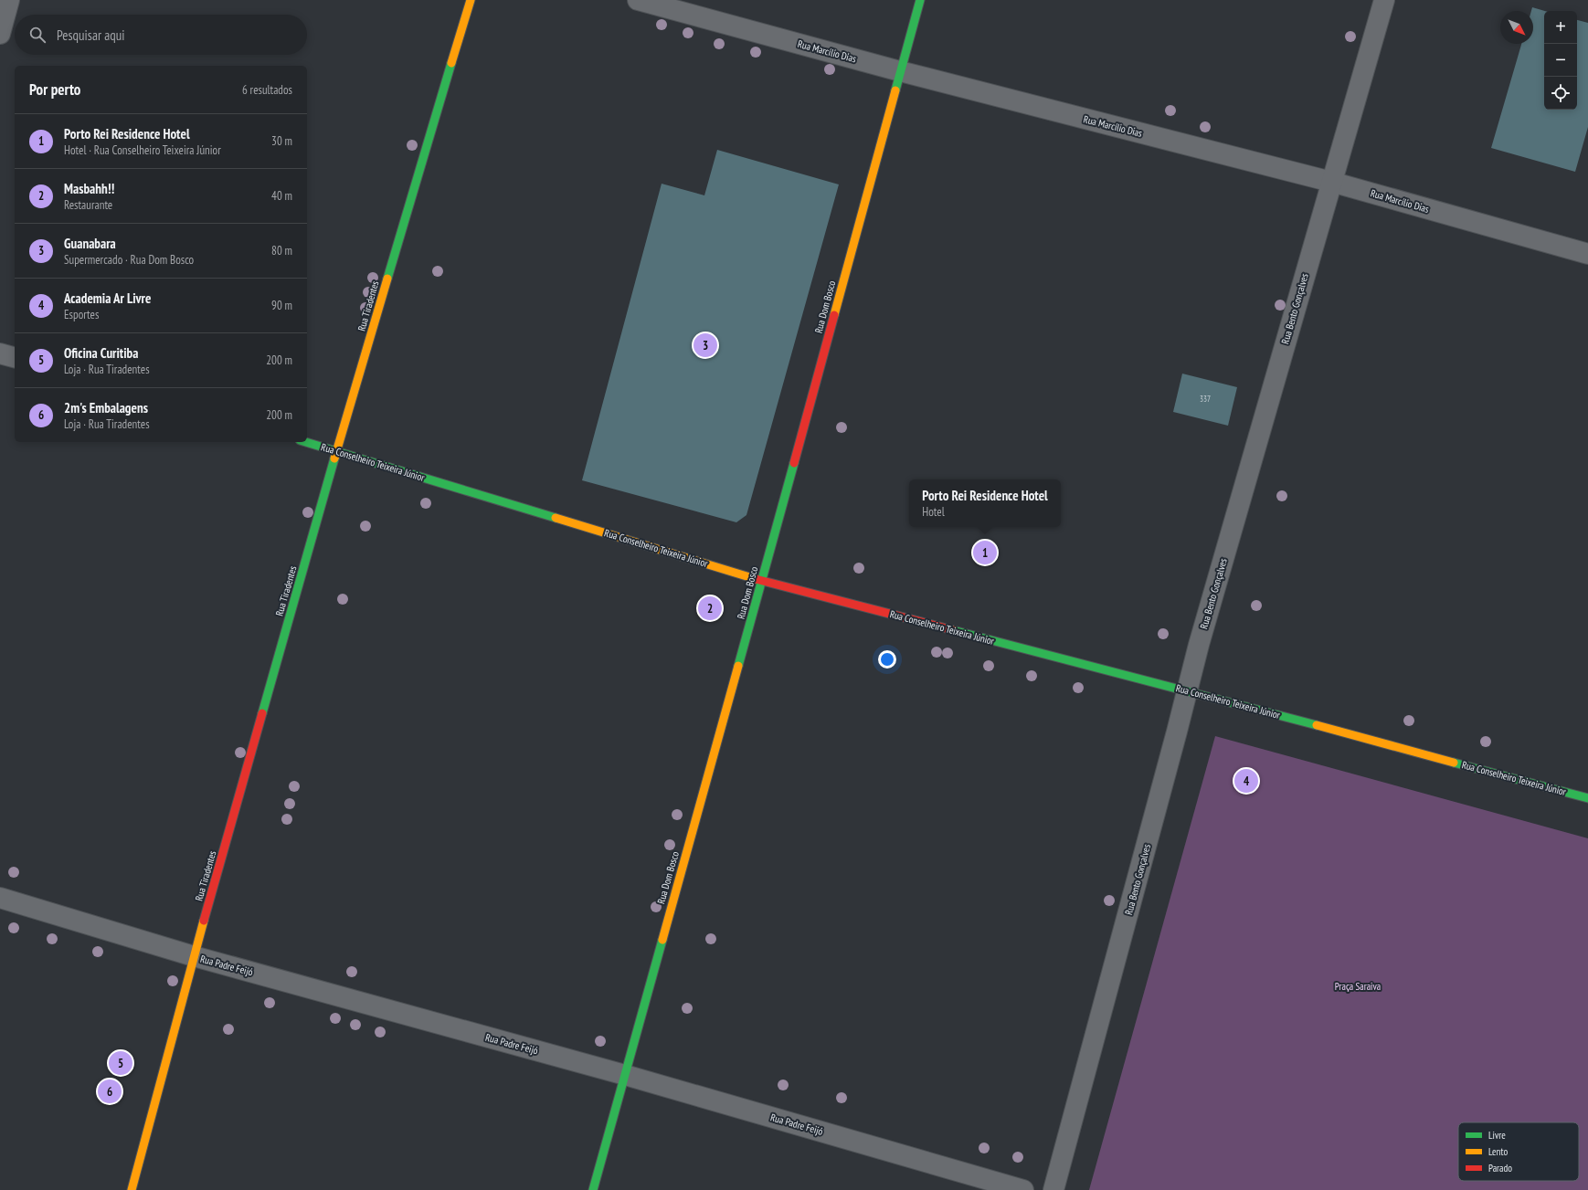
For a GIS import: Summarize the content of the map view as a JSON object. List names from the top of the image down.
{
  "streets": {
    "street": [
      "Rua Marcílio Dias",
      "Rua Tiradentes",
      "Rua Dom Bosco",
      "Rua Bento Gonçalves",
      "Rua Conselheiro Teixeira Júnior",
      "Rua Padre Feijó"
    ]
  },
  "crossings": [
    ["Rua Marcílio Dias", "Rua Dom Bosco"],
    ["Rua Marcílio Dias", "Rua Bento Gonçalves"],
    ["Rua Tiradentes", "Rua Conselheiro Teixeira Júnior"],
    ["Rua Tiradentes", "Rua Padre Feijó"],
    ["Rua Dom Bosco", "Rua Conselheiro Teixeira Júnior"],
    ["Rua Dom Bosco", "Rua Padre Feijó"],
    ["Rua Bento Gonçalves", "Rua Conselheiro Teixeira Júnior"]
  ],
  "parks": ["Praça Saraiva"],
  "house_numbers": ["337"],
  "legend": ["Livre", "Lento", "Parado"],
  "north": "bottom right",
  "page": {
    "map_buttons": ["+", "−"],
    "search": "Pesquisar aqui",
    "heading": ["Por perto", "6 resultados"],
    "list": [
      {
        "mark": "1",
        "name": "Porto Rei Residence Hotel",
        "note": "Hotel · Rua Conselheiro Teixeira Júnior",
        "value": "30 m"
      },
      {
        "mark": "2",
        "name": "Masbahh!!",
        "note": "Restaurante",
        "value": "40 m"
      },
      {
        "mark": "3",
        "name": "Guanabara",
        "note": "Supermercado · Rua Dom Bosco",
        "value": "80 m"
      },
      {
        "mark": "4",
        "name": "Academia Ar Livre",
        "note": "Esportes",
        "value": "90 m"
      },
      {
        "mark": "5",
        "name": "Oficina Curitiba",
        "note": "Loja · Rua Tiradentes",
        "value": "200 m"
      },
      {
        "mark": "6",
        "name": "2m's Embalagens",
        "note": "Loja · Rua Tiradentes",
        "value": "200 m"
      }
    ],
    "pins": [
      "3",
      "1",
      "2",
      "4",
      "5",
      "6"
    ],
    "popup": ["Porto Rei Residence Hotel", "Hotel"]
  }
}
